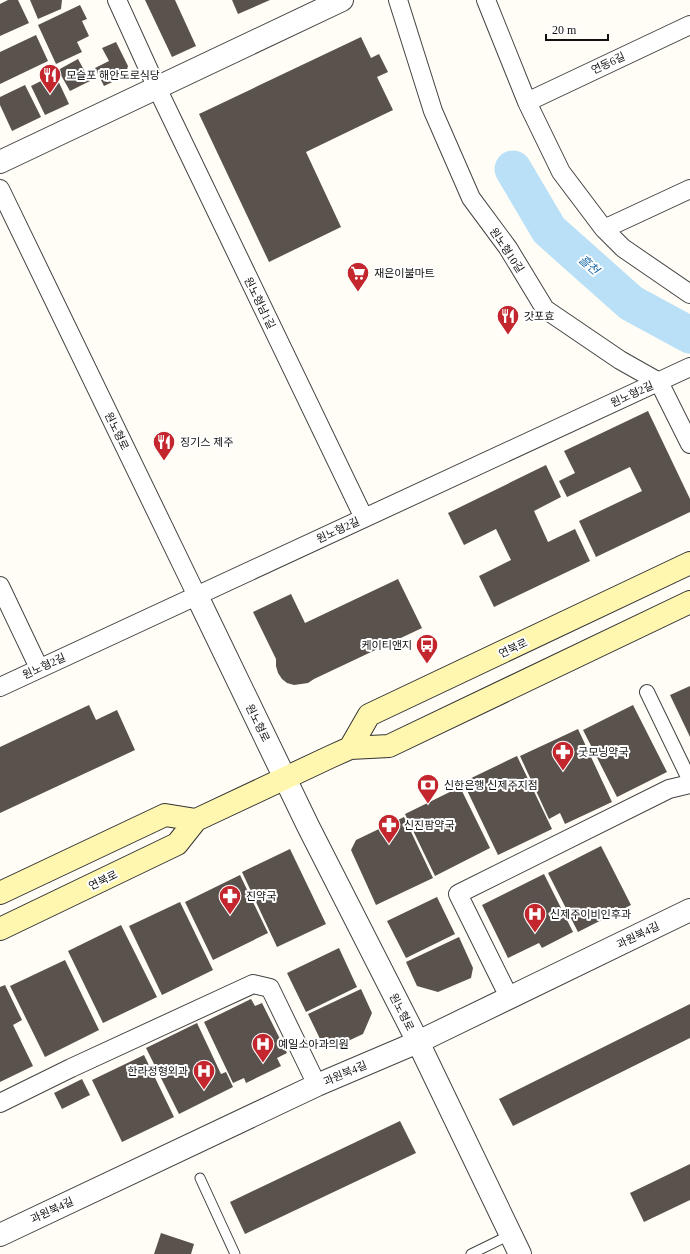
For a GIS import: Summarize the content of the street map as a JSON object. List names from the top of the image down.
{
  "streets": {
    "main road": ["연북로"],
    "street": [
      "연동6길",
      "원노형10길",
      "원노형남1길",
      "원노형2길",
      "원노형로",
      "과원북4길"
    ]
  },
  "crossings": [
    ["원노형10길", "원노형2길"],
    ["원노형남1길", "원노형2길"],
    ["원노형2길", "원노형로"],
    ["원노형로", "연북로"],
    ["원노형로", "과원북4길"]
  ],
  "water": ["흘천"],
  "places": {
    "restaurant": ["모슬포 해안도로식당", "갓포효", "징기스 제주"],
    "supermarket": ["재은이불마트"],
    "bus stop": ["케이티앤지"],
    "pharmacy": ["굿모닝약국", "신진팜약국", "진약국"],
    "bank": ["신한은행 신제주지점"],
    "hospital": ["신제주이비인후과", "예일소아과의원", "한라정형외과"]
  },
  "scale_bar": "20 m"
}
